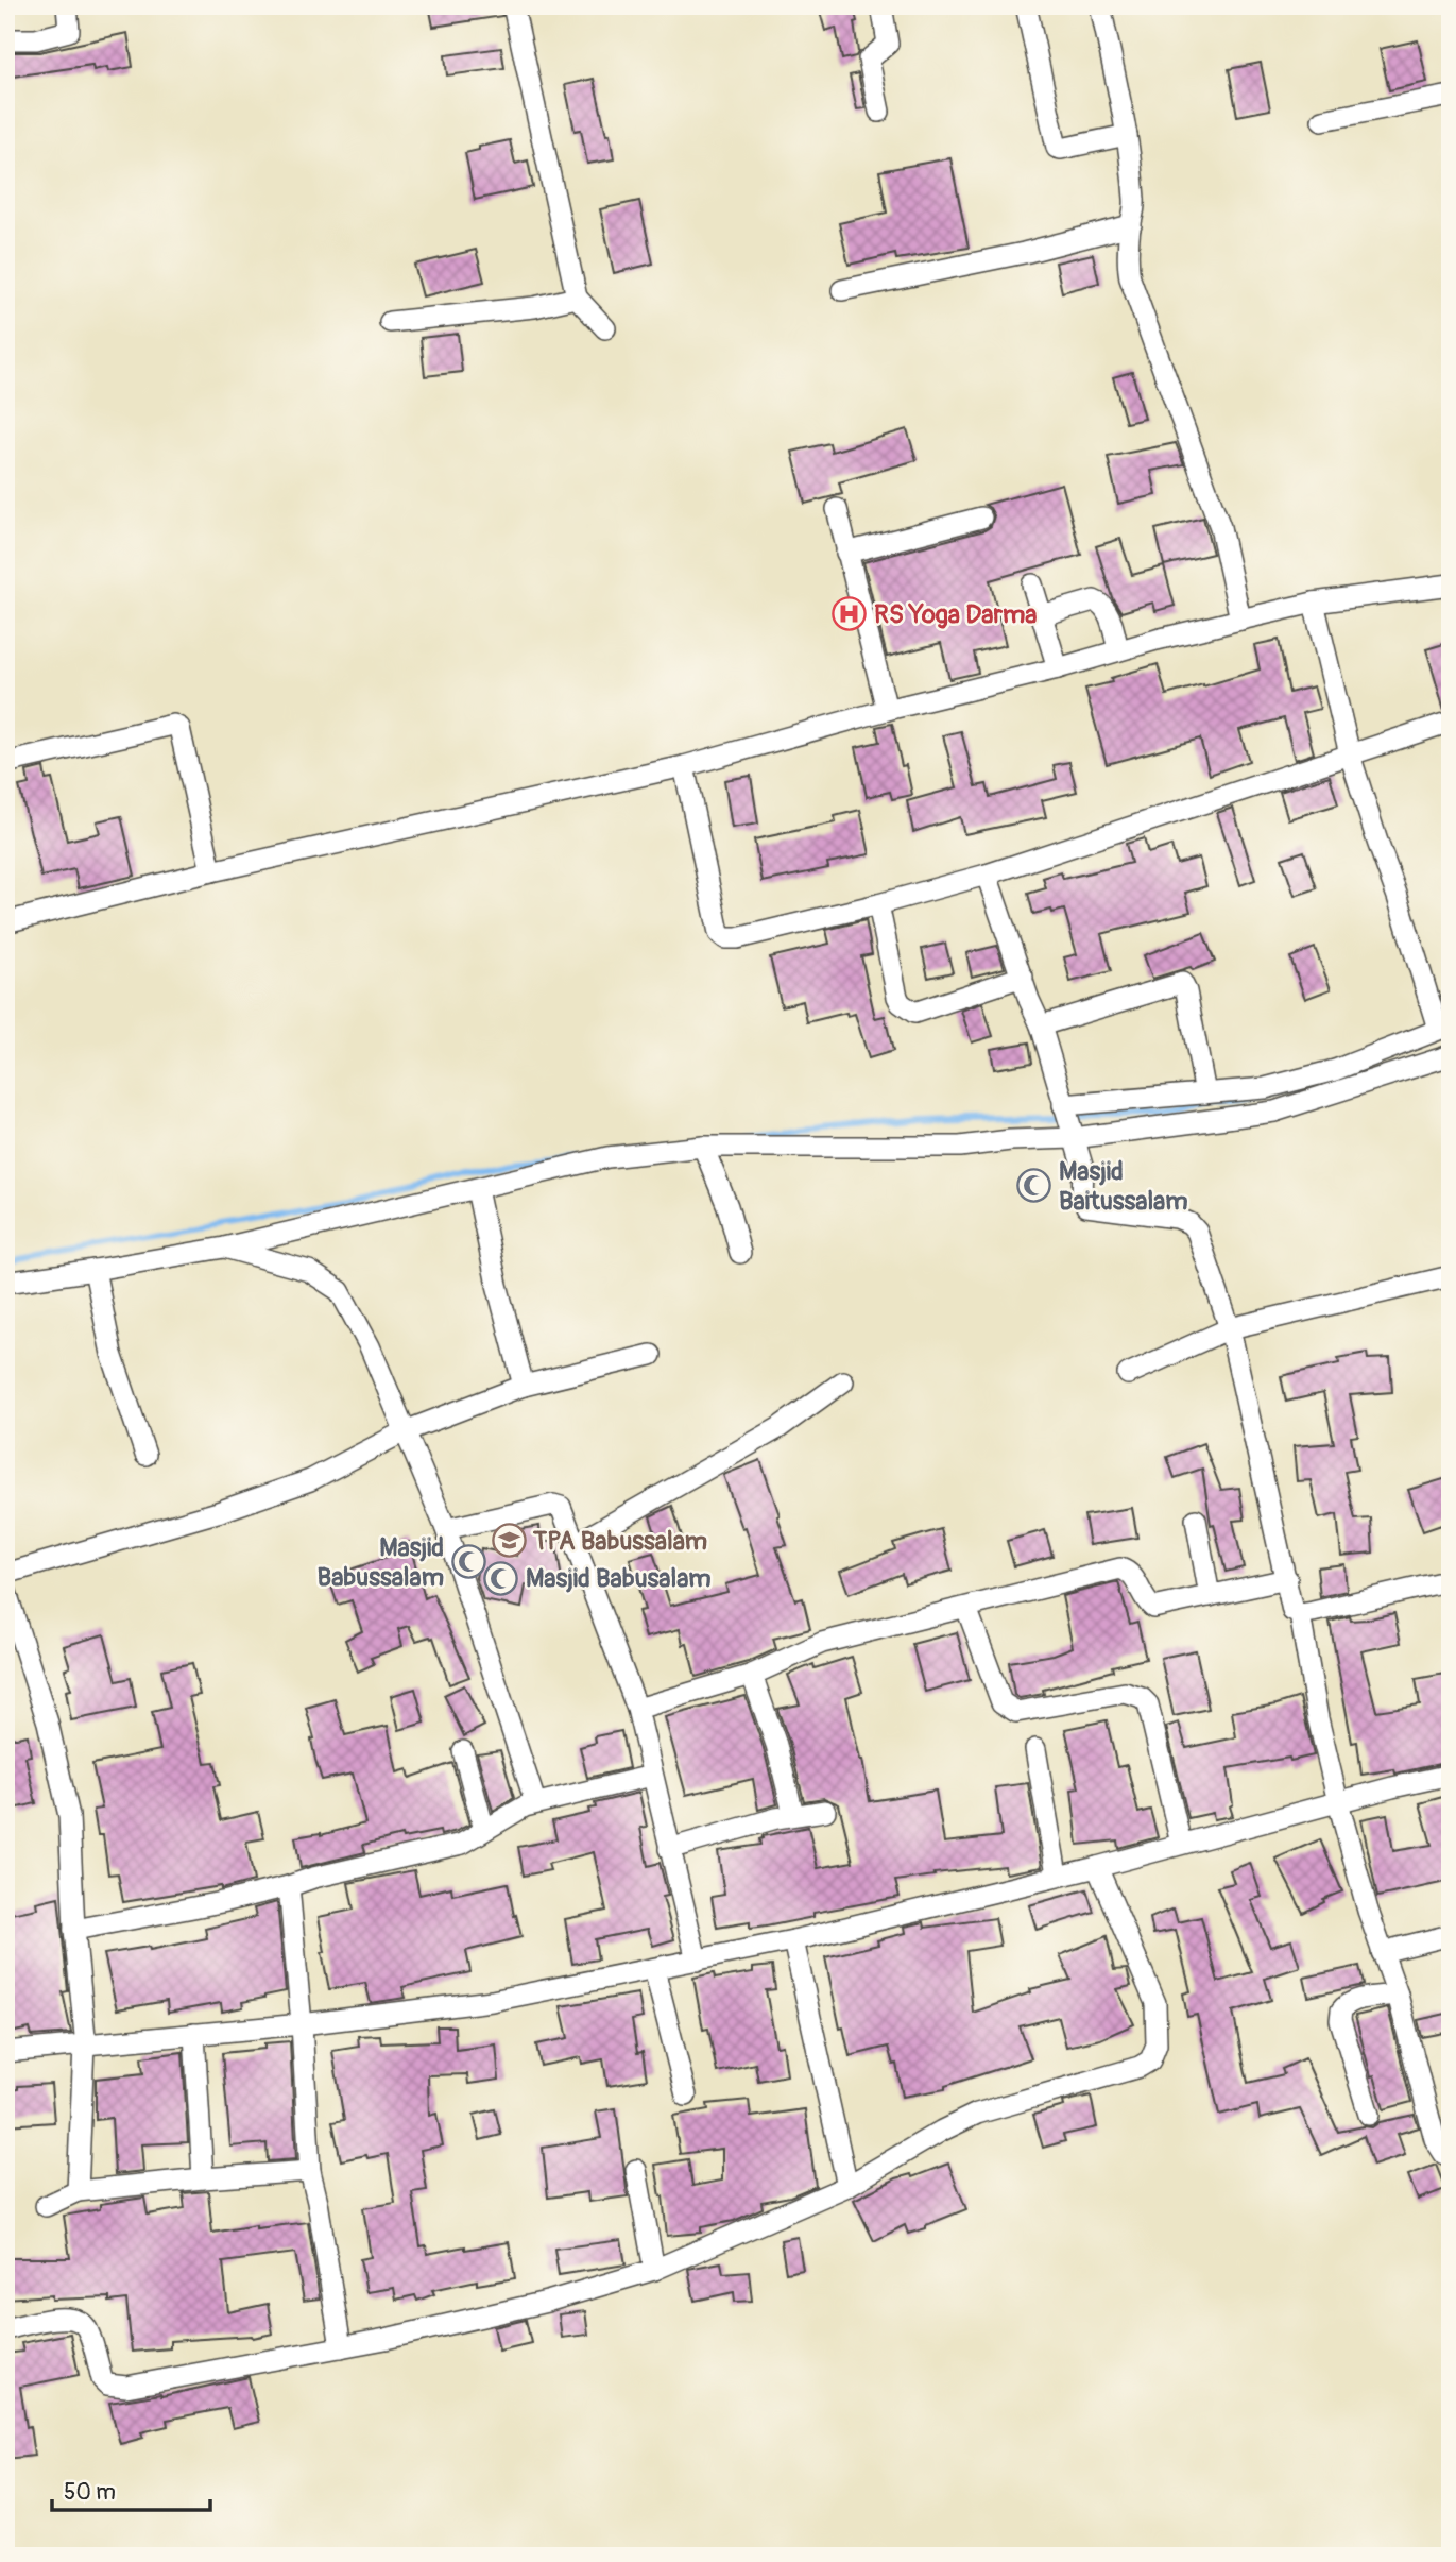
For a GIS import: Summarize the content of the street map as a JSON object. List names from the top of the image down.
{
  "places": {
    "hospital": ["RS Yoga Darma"],
    "mosque": ["Masjid Baitussalam", "Masjid Babussalam", "Masjid Babusalam"],
    "school or university": ["TPA Babussalam"]
  },
  "scale_bar": "50 m"
}
